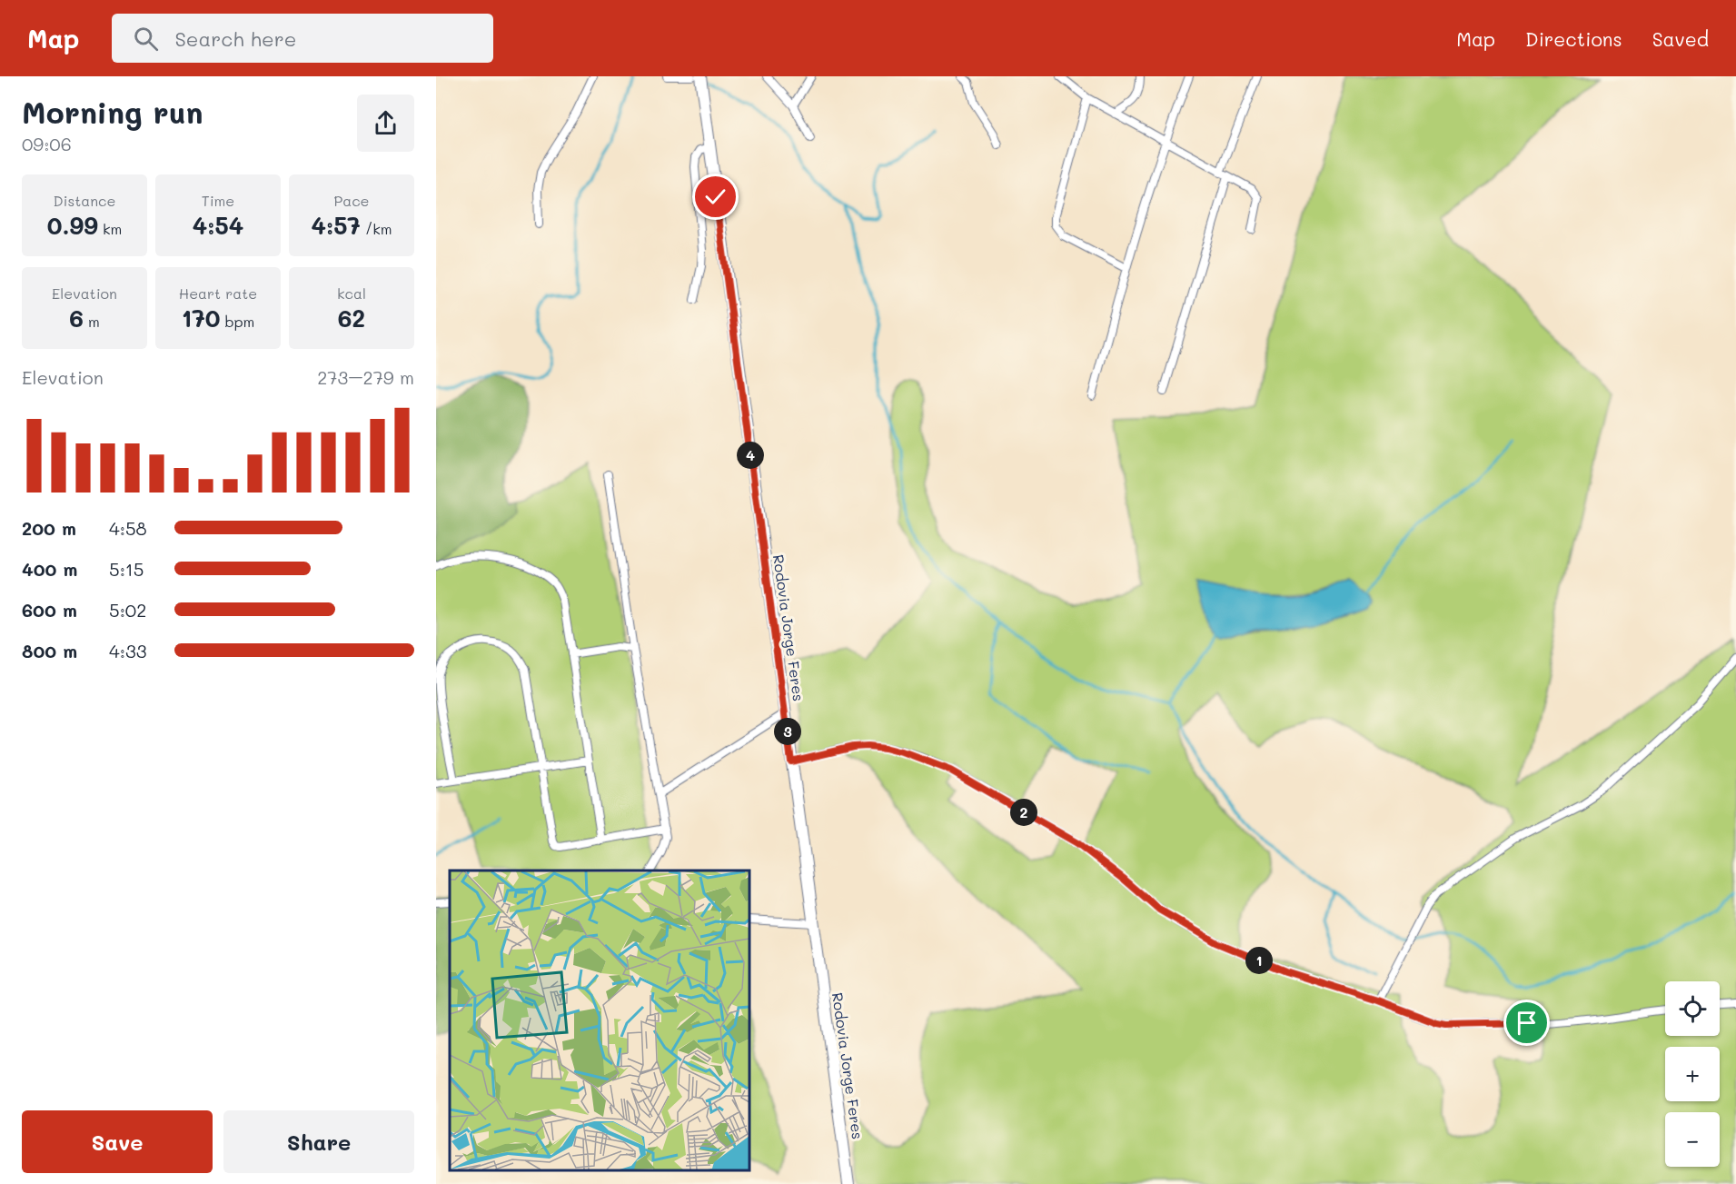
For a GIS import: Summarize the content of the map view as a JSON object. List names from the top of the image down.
{
  "streets": {
    "main road": ["Rodovia Jorge Feres"]
  },
  "page": {
    "header": "Map",
    "search": "Search here",
    "nav": ["Map", "Directions", "Saved"],
    "heading": ["Morning run", "09:06"],
    "stats": [
      ["Distance", "0.99 km"],
      ["Time", "4:54"],
      ["Pace", "4:57 /km"],
      ["Elevation", "6 m"],
      ["Heart rate", "170 bpm"],
      ["kcal", "62"]
    ],
    "chart": ["Elevation", "273–279 m"],
    "pins": [
      "4",
      "3",
      "2",
      "1"
    ],
    "list": [
      {
        "name": "200 m",
        "note": "4:58"
      },
      {
        "name": "400 m",
        "note": "5:15"
      },
      {
        "name": "600 m",
        "note": "5:02"
      },
      {
        "name": "800 m",
        "note": "4:33"
      }
    ],
    "map_buttons": ["+", "−"],
    "buttons": ["Save", "Share"]
  }
}
